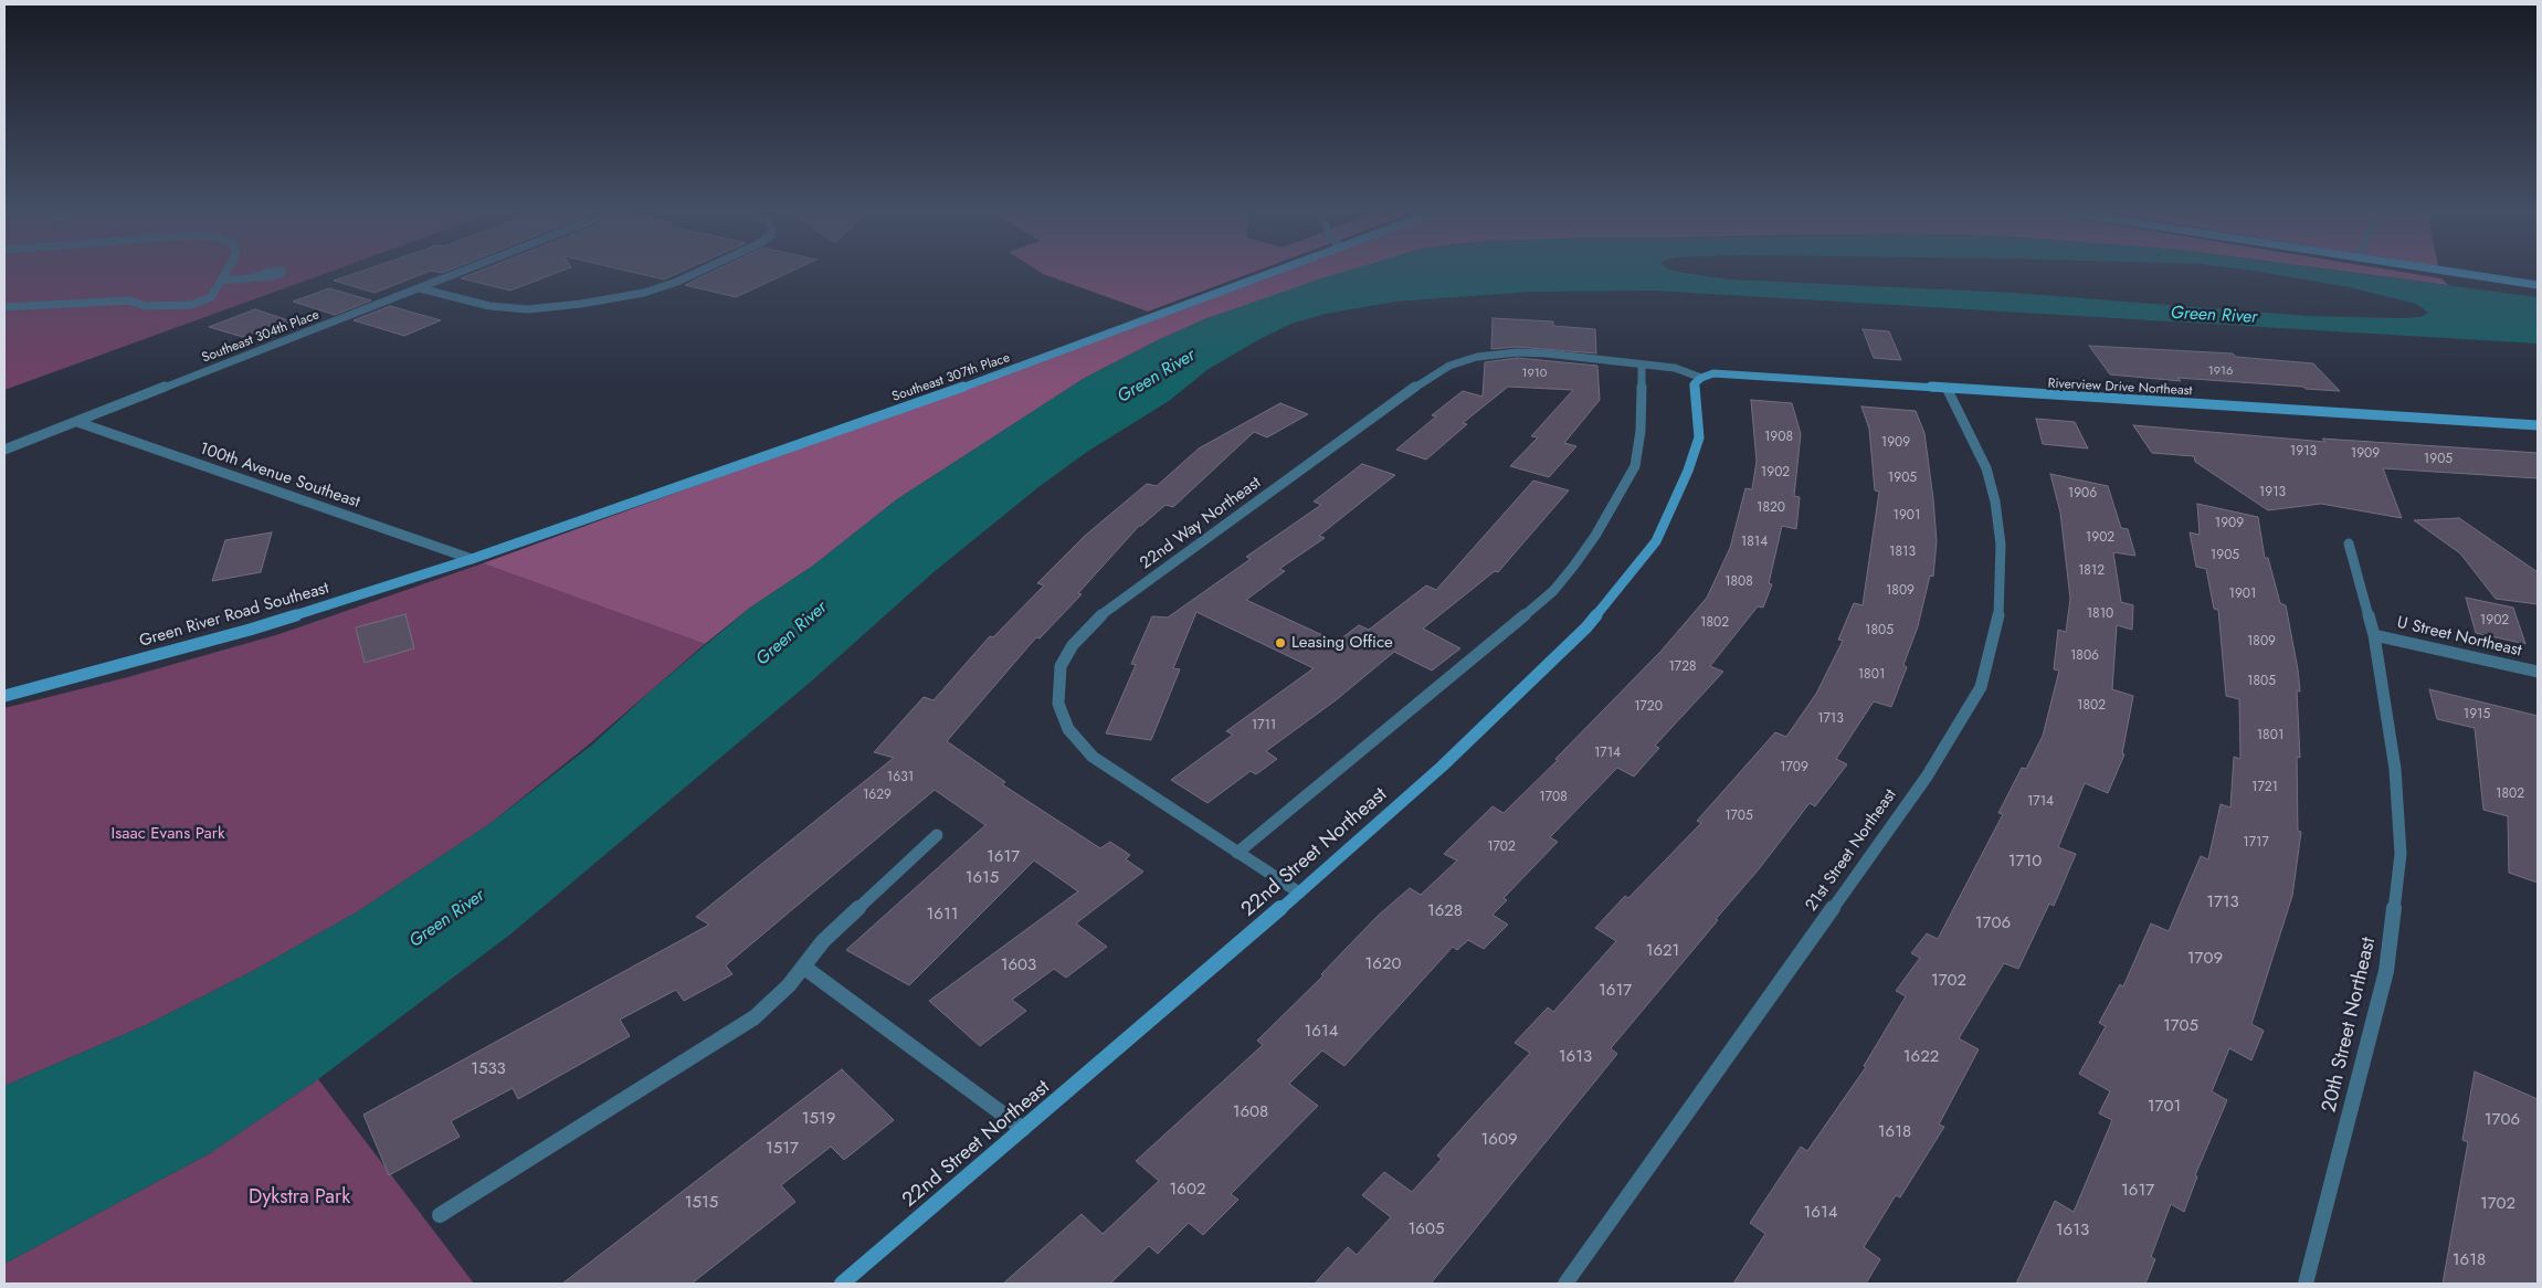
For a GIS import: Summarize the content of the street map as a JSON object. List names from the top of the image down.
{
  "streets": {
    "street": [
      "Southeast 304th Place",
      "Southeast 307th Place",
      "Riverview Drive Northeast",
      "100th Avenue Southeast",
      "22nd Way Northeast",
      "Green River Road Southeast",
      "U Street Northeast",
      "21st Street Northeast",
      "22nd Street Northeast",
      "20th Street Northeast"
    ]
  },
  "crossings": [
    ["Southeast 304th Place", "100th Avenue Southeast"],
    ["Southeast 307th Place", "100th Avenue Southeast"],
    ["Southeast 307th Place", "Green River Road Southeast"],
    ["Riverview Drive Northeast", "22nd Way Northeast"],
    ["Riverview Drive Northeast", "21st Street Northeast"],
    ["Riverview Drive Northeast", "22nd Street Northeast"],
    ["100th Avenue Southeast", "Green River Road Southeast"],
    ["22nd Way Northeast", "22nd Street Northeast"],
    ["U Street Northeast", "20th Street Northeast"]
  ],
  "water": ["Green River"],
  "parks": ["Isaac Evans Park", "Dykstra Park"],
  "places": ["Leasing Office"],
  "house_numbers": [
    "1916",
    "1910",
    "1908",
    "1909",
    "1913",
    "1909",
    "1905",
    "1902",
    "1905",
    "1913",
    "1906",
    "1820",
    "1901",
    "1909",
    "1902",
    "1814",
    "1813",
    "1905",
    "1812",
    "1808",
    "1809",
    "1901",
    "1810",
    "1902",
    "1802",
    "1805",
    "1809",
    "1806",
    "1728",
    "1801",
    "1805",
    "1802",
    "1720",
    "1915",
    "1713",
    "1711",
    "1801",
    "1714",
    "1709",
    "1631",
    "1721",
    "1802",
    "1629",
    "1708",
    "1714",
    "1705",
    "1717",
    "1702",
    "1617",
    "1710",
    "1615",
    "1713",
    "1628",
    "1611",
    "1706",
    "1621",
    "1709",
    "1620",
    "1603",
    "1702",
    "1617",
    "1705",
    "1614",
    "1613",
    "1622",
    "1533",
    "1701",
    "1608",
    "1519",
    "1706",
    "1618",
    "1609",
    "1517",
    "1602",
    "1617",
    "1515",
    "1702",
    "1614",
    "1605",
    "1613",
    "1618"
  ]
}
